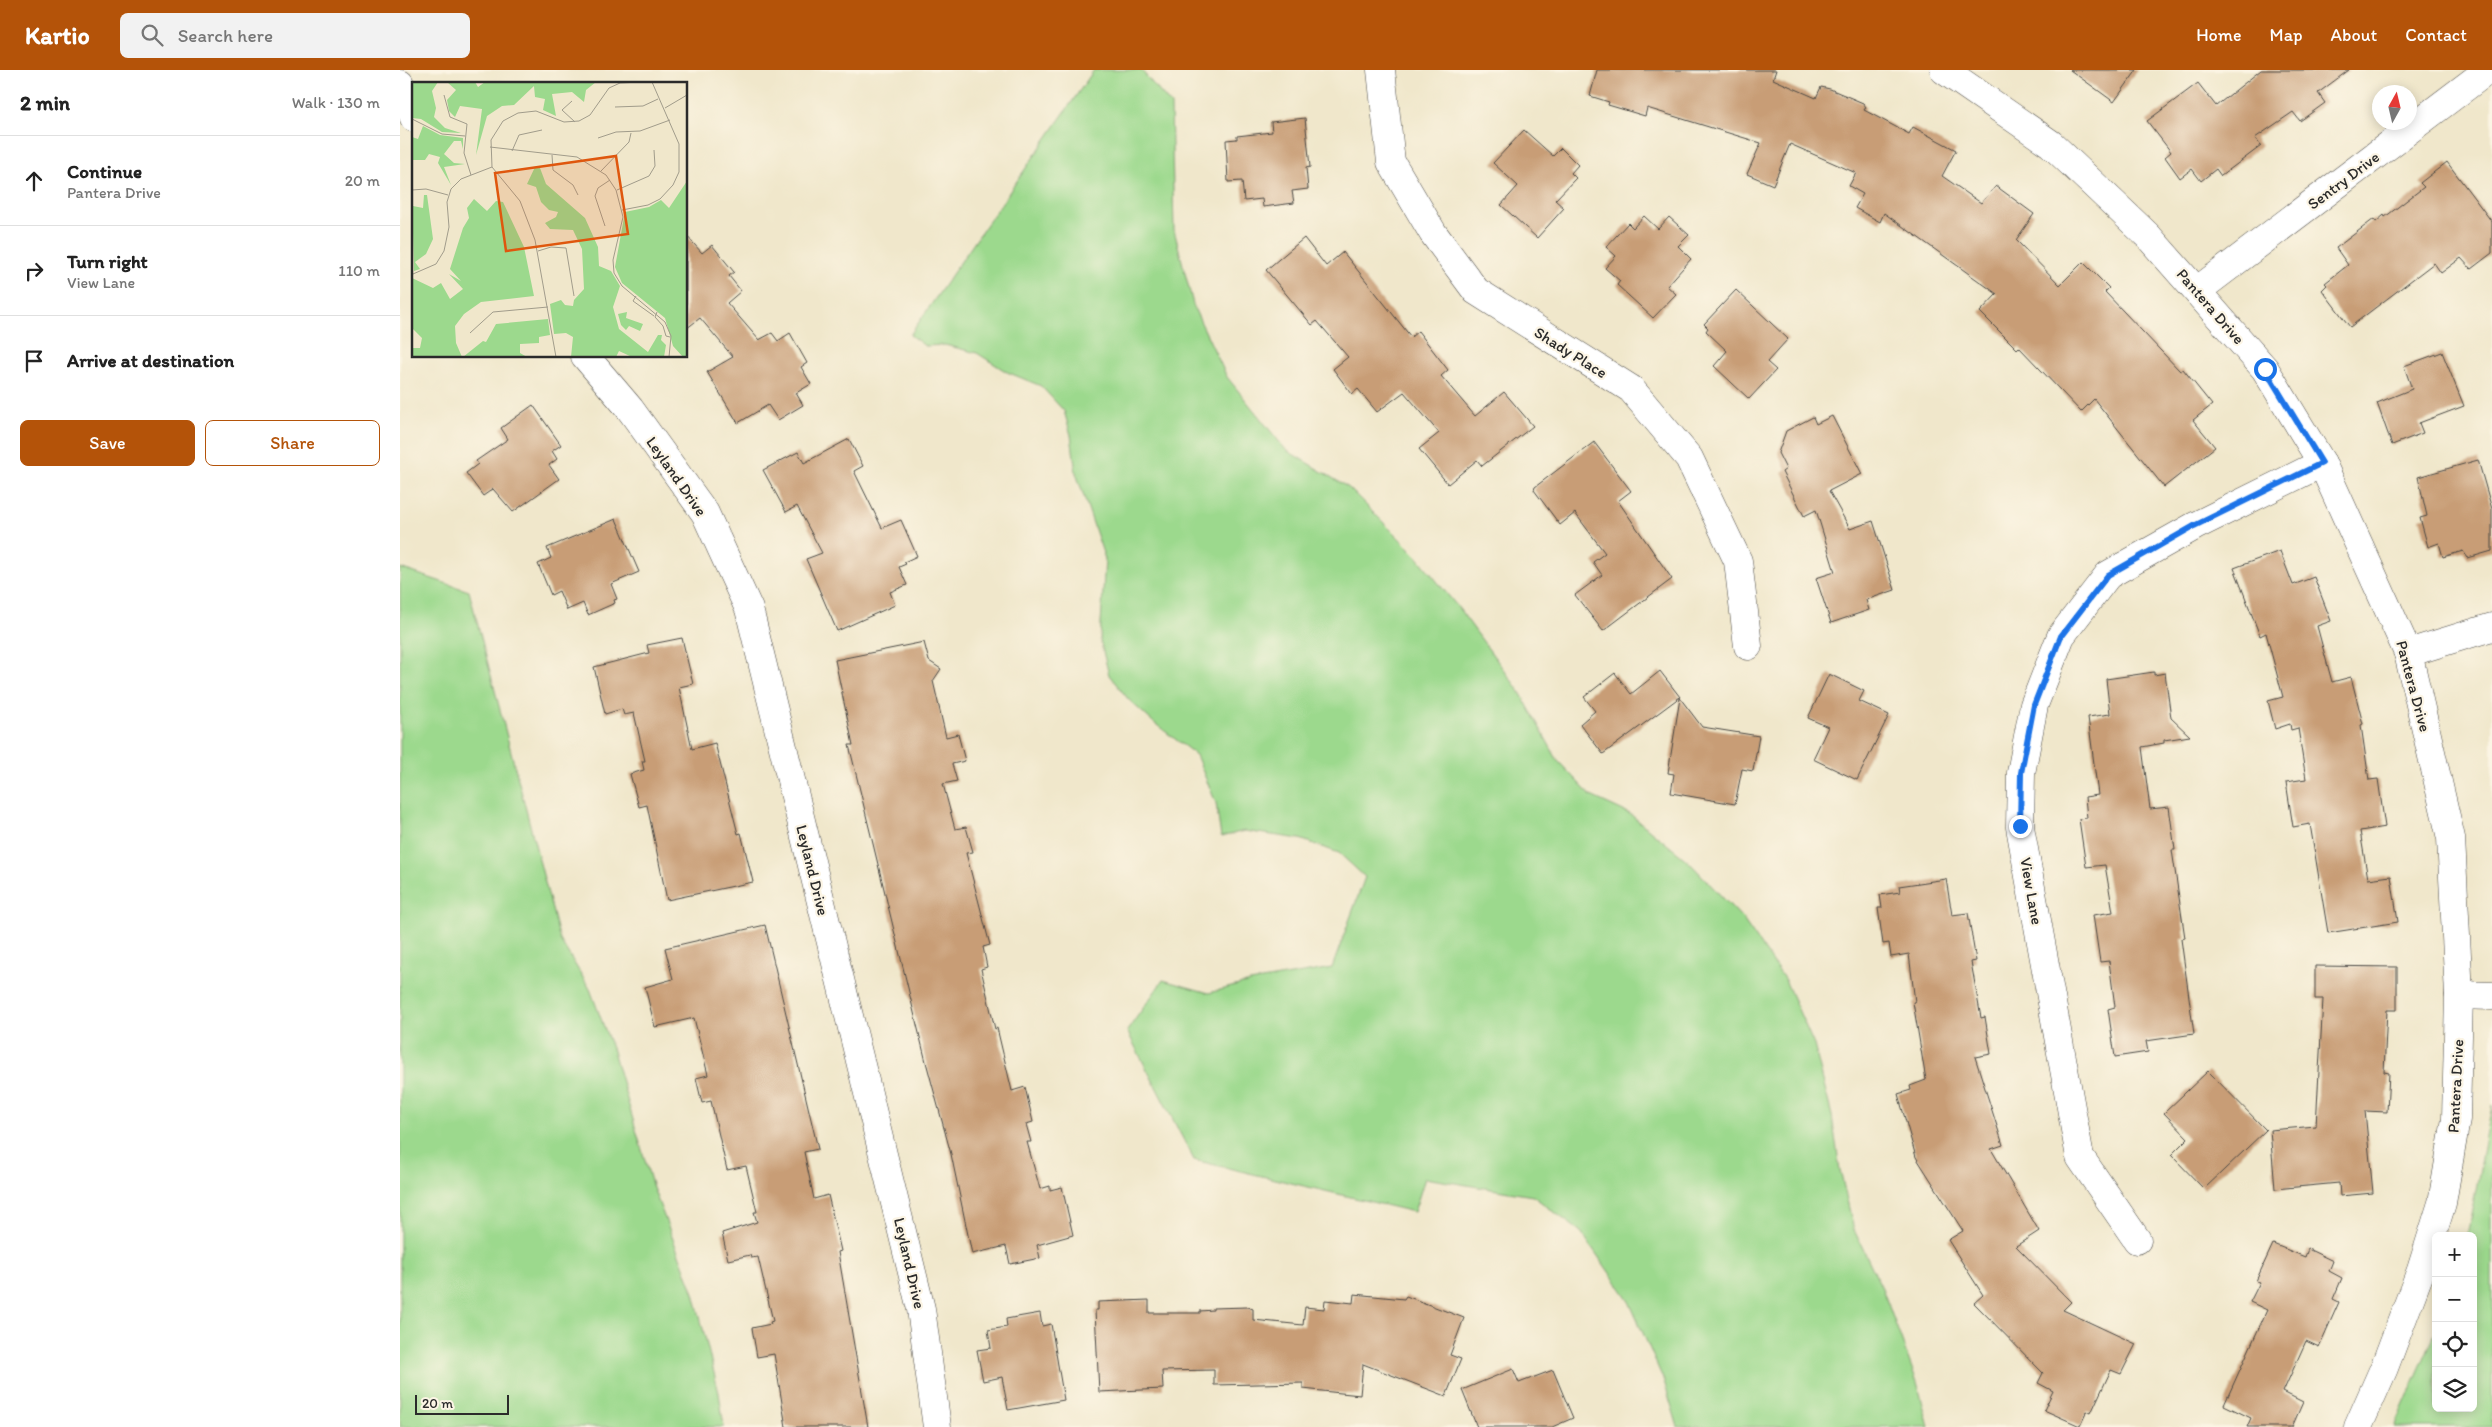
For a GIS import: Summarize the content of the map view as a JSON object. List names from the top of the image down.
{
  "streets": {
    "street": [
      "Sentry Drive",
      "Pantera Drive",
      "Shady Place",
      "Leyland Drive",
      "View Lane"
    ]
  },
  "crossings": [
    ["Sentry Drive", "Pantera Drive"],
    ["Pantera Drive", "View Lane"]
  ],
  "scale_bar": "20 m",
  "north": "top",
  "page": {
    "header": "Kartio",
    "search": "Search here",
    "nav": [
      "Home",
      "Map",
      "About",
      "Contact"
    ],
    "heading": ["2 min", "Walk · 130 m"],
    "list": [
      ["Continue", "Pantera Drive", "20 m"],
      ["Turn right", "View Lane", "110 m"],
      "Arrive at destination"
    ],
    "buttons": ["Save", "Share"],
    "map_buttons": ["+", "−"],
    "scale": "20 m"
  }
}
